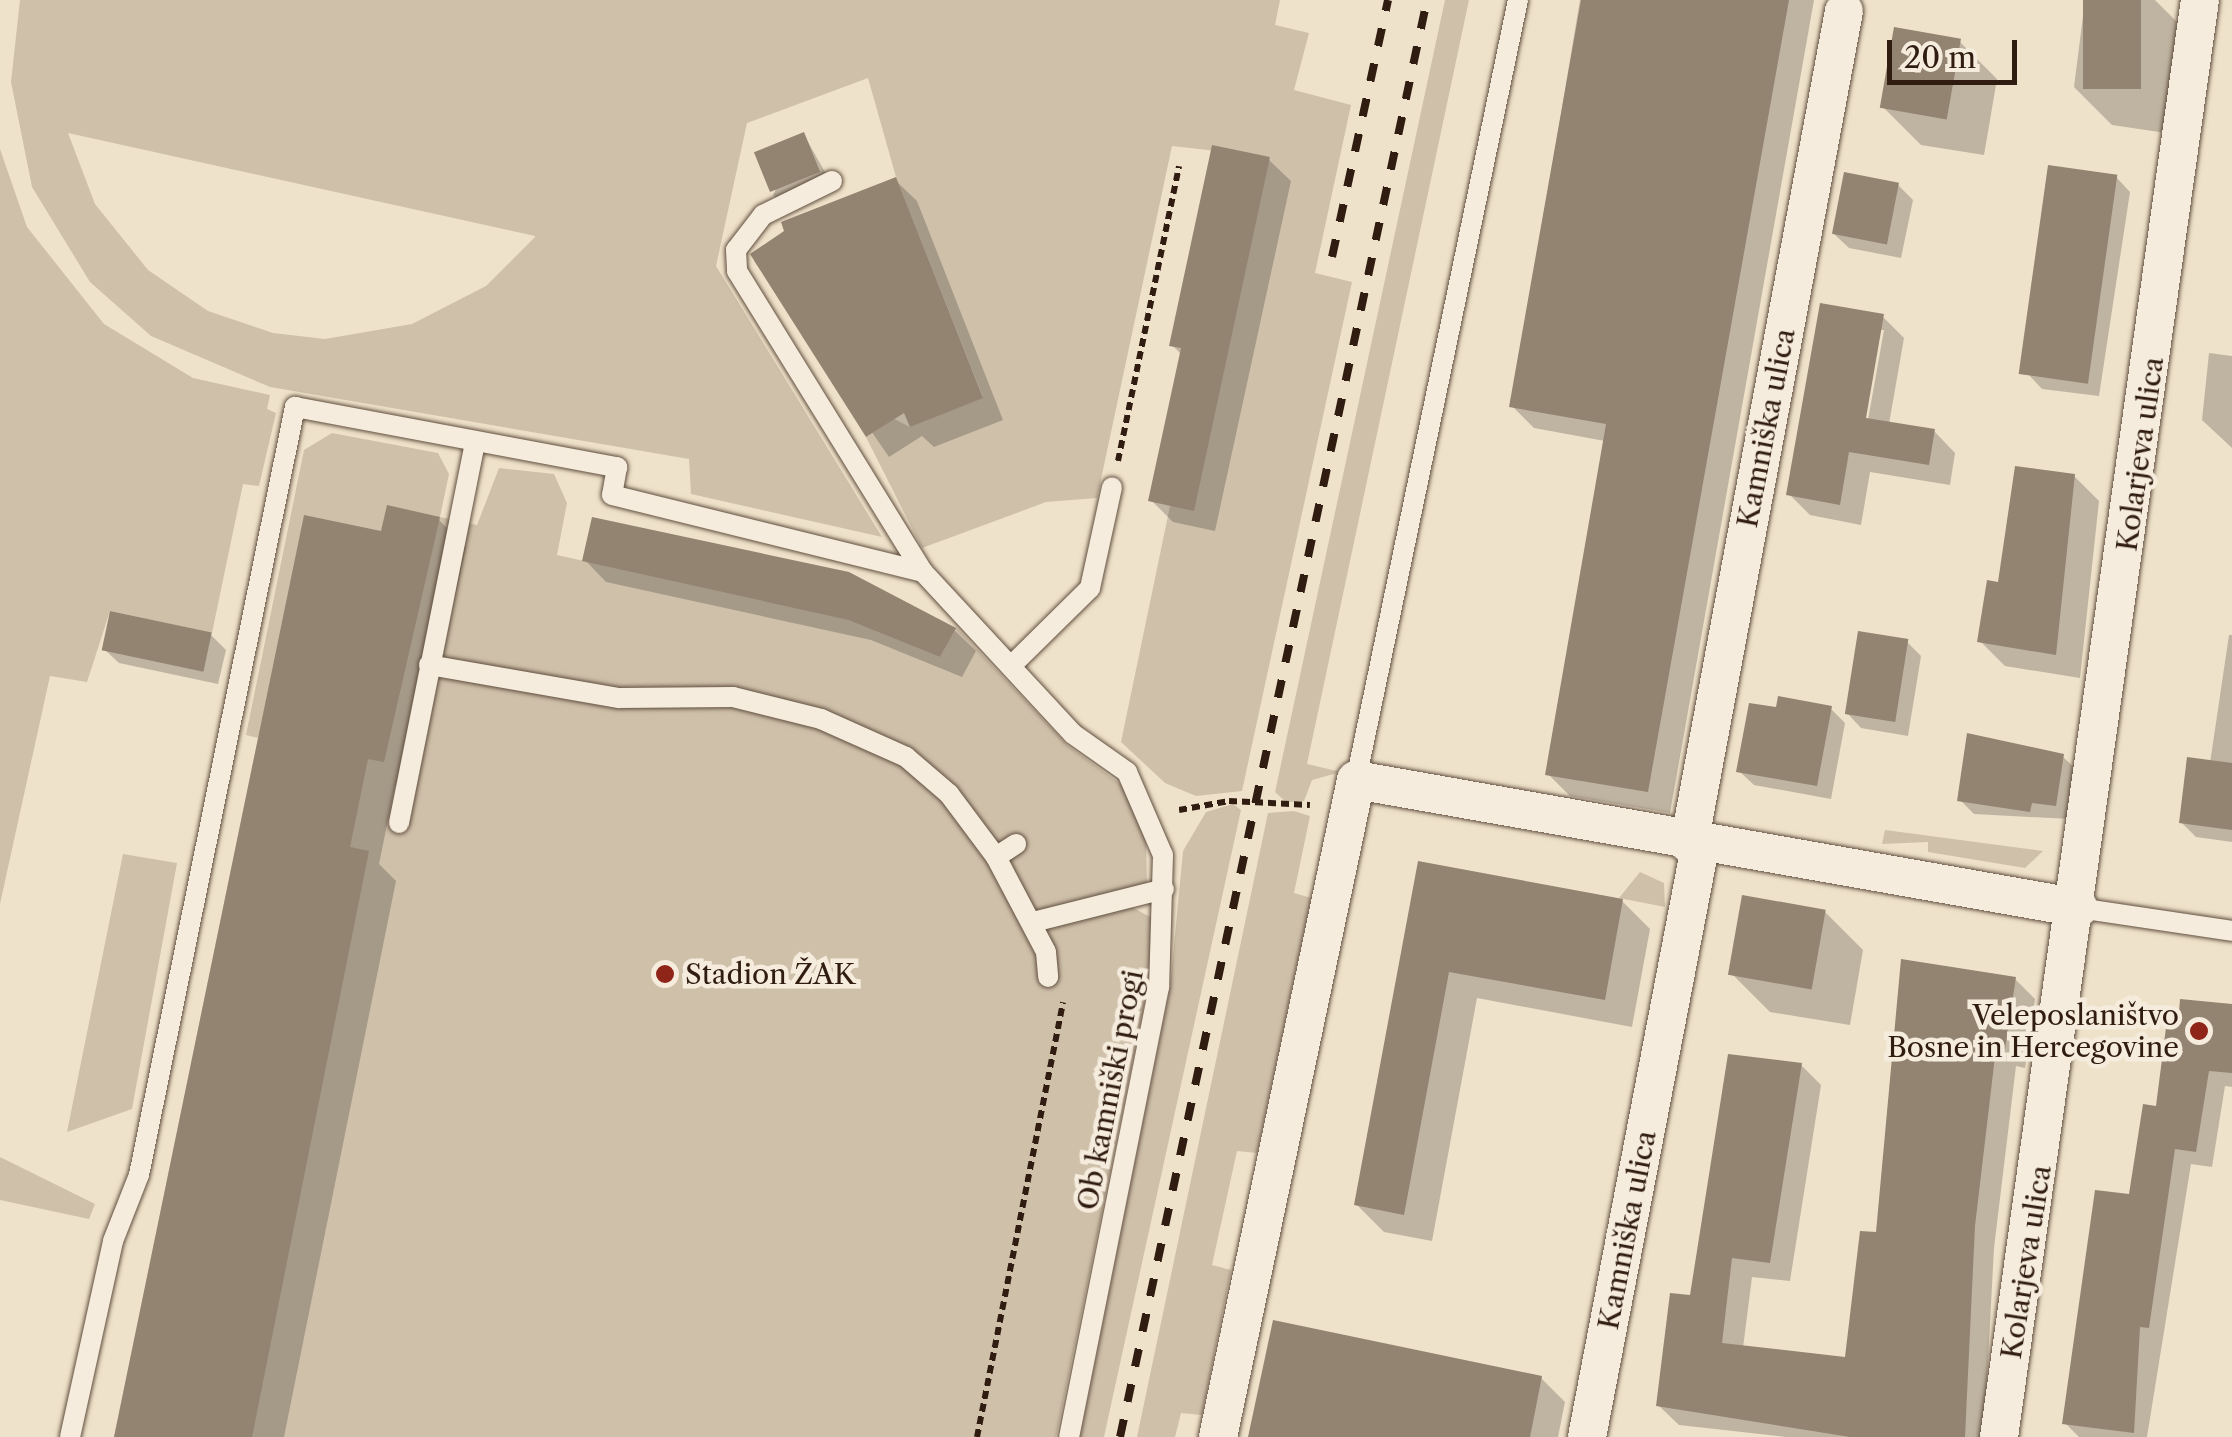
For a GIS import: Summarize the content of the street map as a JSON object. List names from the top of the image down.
{
  "streets": {
    "street": ["Kamniška ulica", "Kolarjeva ulica"],
    "lane": ["Ob kamniški progi"]
  },
  "places": ["Stadion ŽAK", "Veleposlaništvo Bosne in Hercegovine"],
  "scale_bar": "20 m"
}
